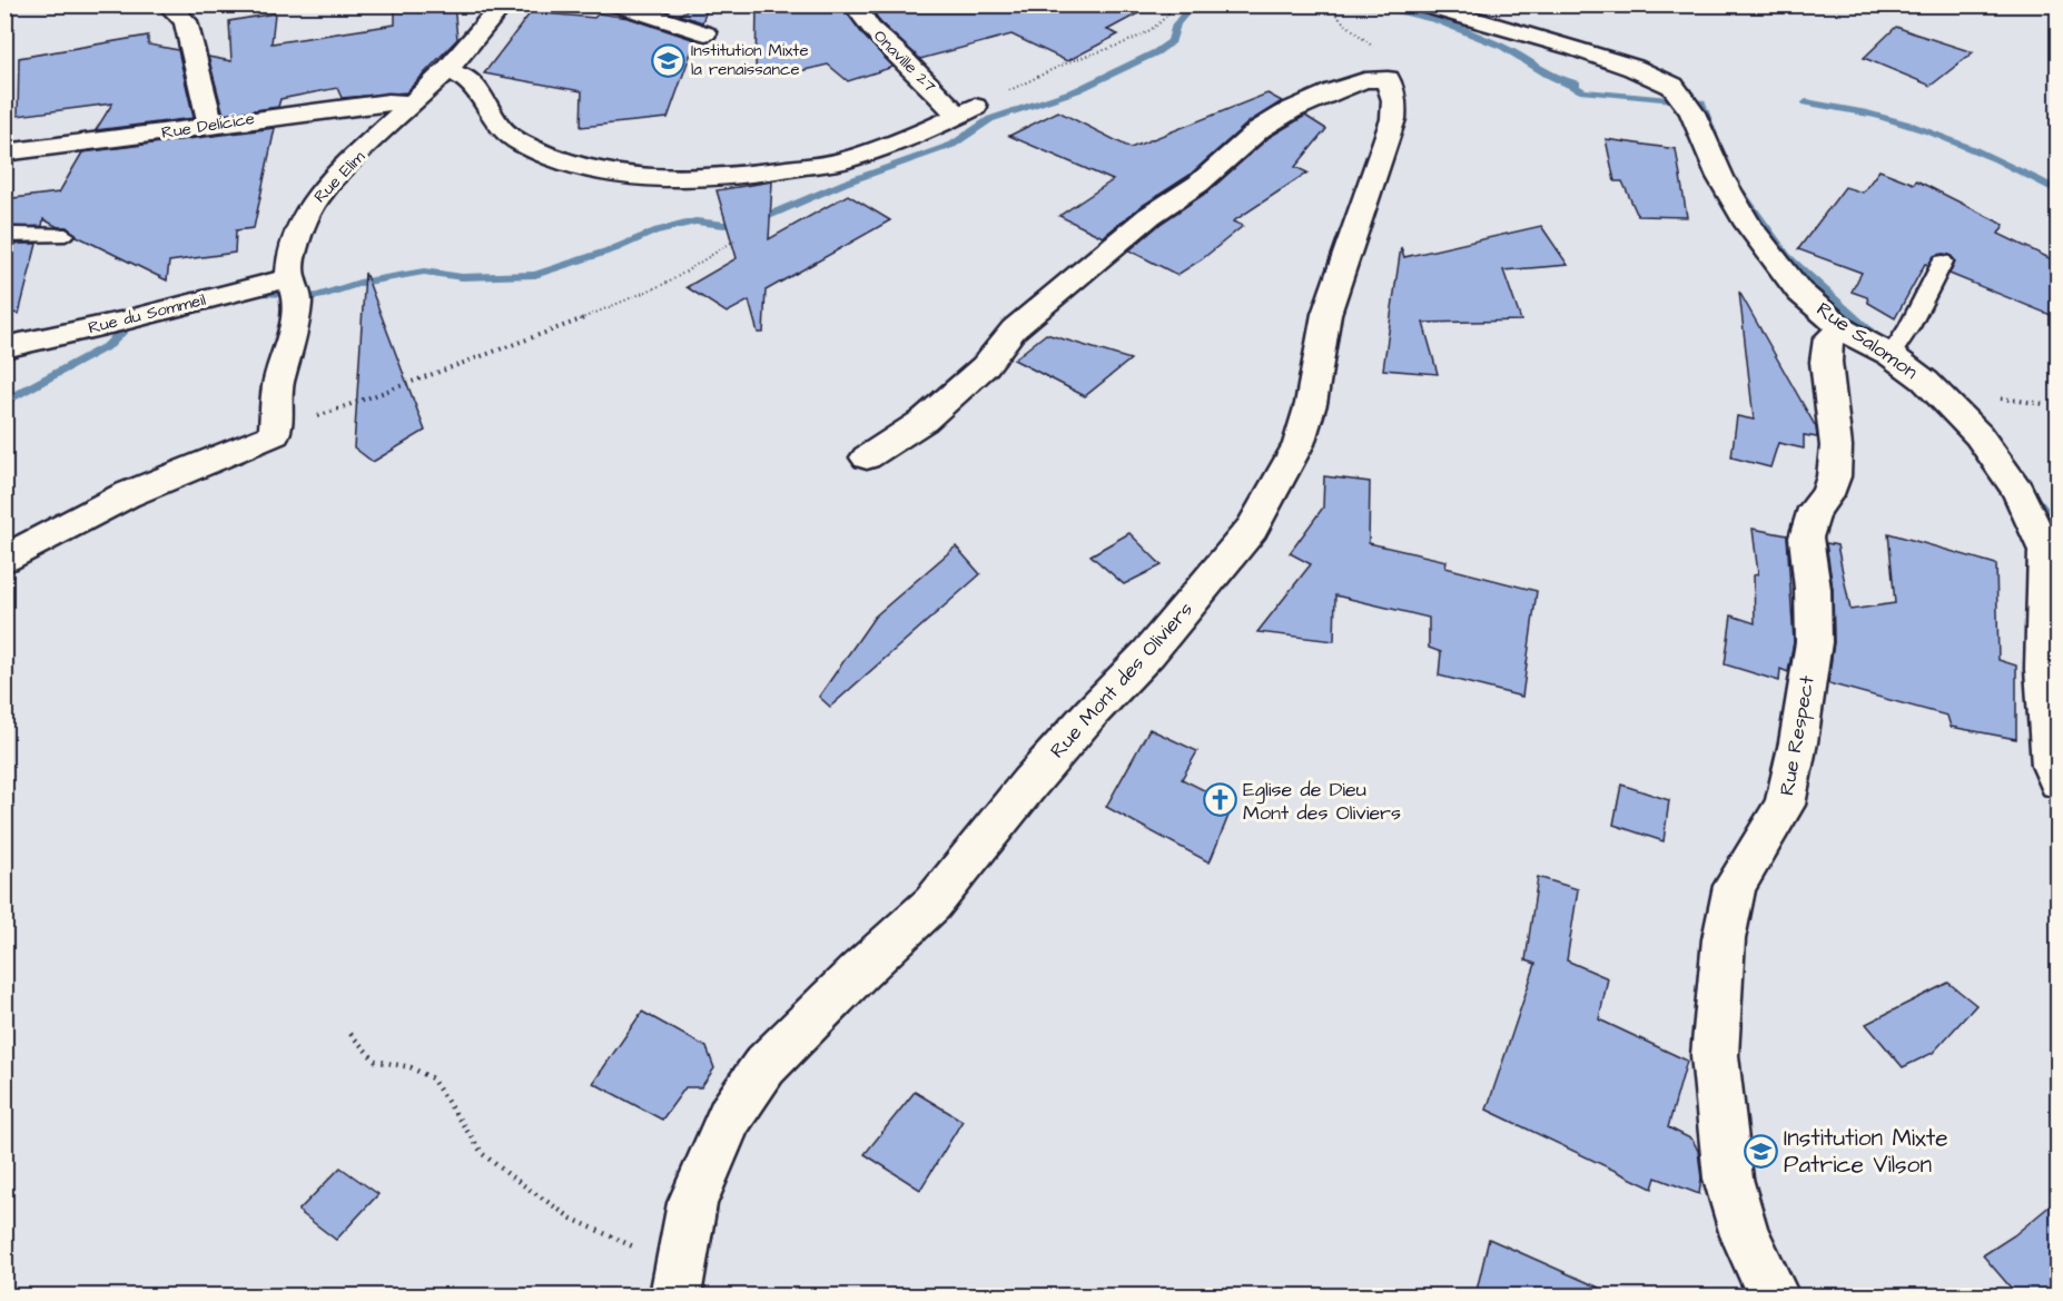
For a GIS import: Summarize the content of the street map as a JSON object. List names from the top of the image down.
{
  "streets": {
    "street": [
      "Onaville 27",
      "Rue Delicice",
      "Rue Elim",
      "Rue du Sommeil",
      "Rue Salomon",
      "Rue Mont des Oliviers",
      "Rue Respect"
    ]
  },
  "crossings": [
    ["Rue Delicice", "Rue Elim"],
    ["Rue Elim", "Rue du Sommeil"],
    ["Rue Salomon", "Rue Respect"]
  ],
  "places": {
    "school or university": ["Institution Mixte la renaissance", "Institution Mixte Patrice Vilson"],
    "church": ["Eglise de Dieu Mont des Oliviers"]
  }
}
